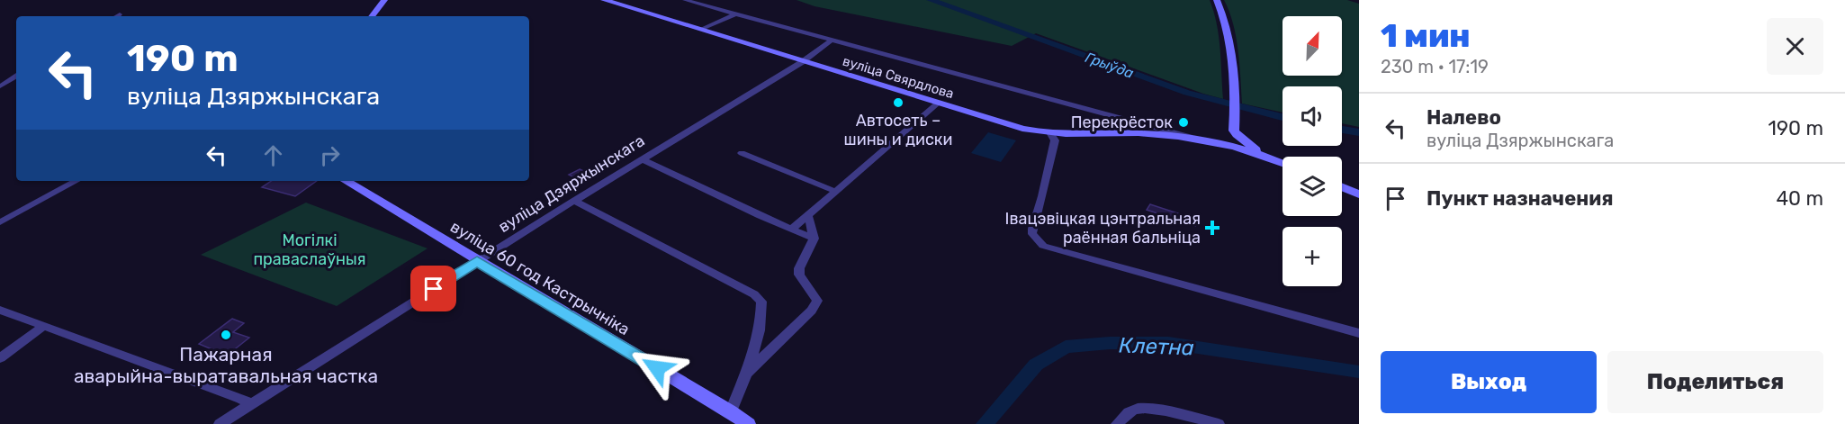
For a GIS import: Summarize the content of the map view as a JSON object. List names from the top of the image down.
{
  "streets": {
    "street": ["вуліца Свярдлова", "вуліца Дзяржынскага", "вуліца 60 год Кастрычніка"]
  },
  "crossings": [
    ["вуліца Свярдлова", "вуліца Дзяржынскага"],
    ["вуліца Дзяржынскага", "вуліца 60 год Кастрычніка"]
  ],
  "water": ["Грыўда", "Клетна"],
  "parks": ["Могілкі праваслаўныя"],
  "places": {
    "other": ["Автосеть – шины и диски", "Перекрёсток", "Пажарная аварыйна-выратавальная частка"],
    "health": ["Івацэвіцкая цэнтральная раённая бальніца"]
  },
  "north": "top right",
  "page": {
    "heading": ["1 мин", "230 m · 17:19"],
    "map_buttons": "+",
    "turn": ["190 m", "вуліца Дзяржынскага"],
    "list": [
      {
        "name": "Налево",
        "note": "вуліца Дзяржынскага",
        "value": "190 m"
      },
      {
        "name": "Пункт назначения",
        "value": "40 m"
      }
    ],
    "buttons": ["Выход", "Поделиться"]
  }
}
